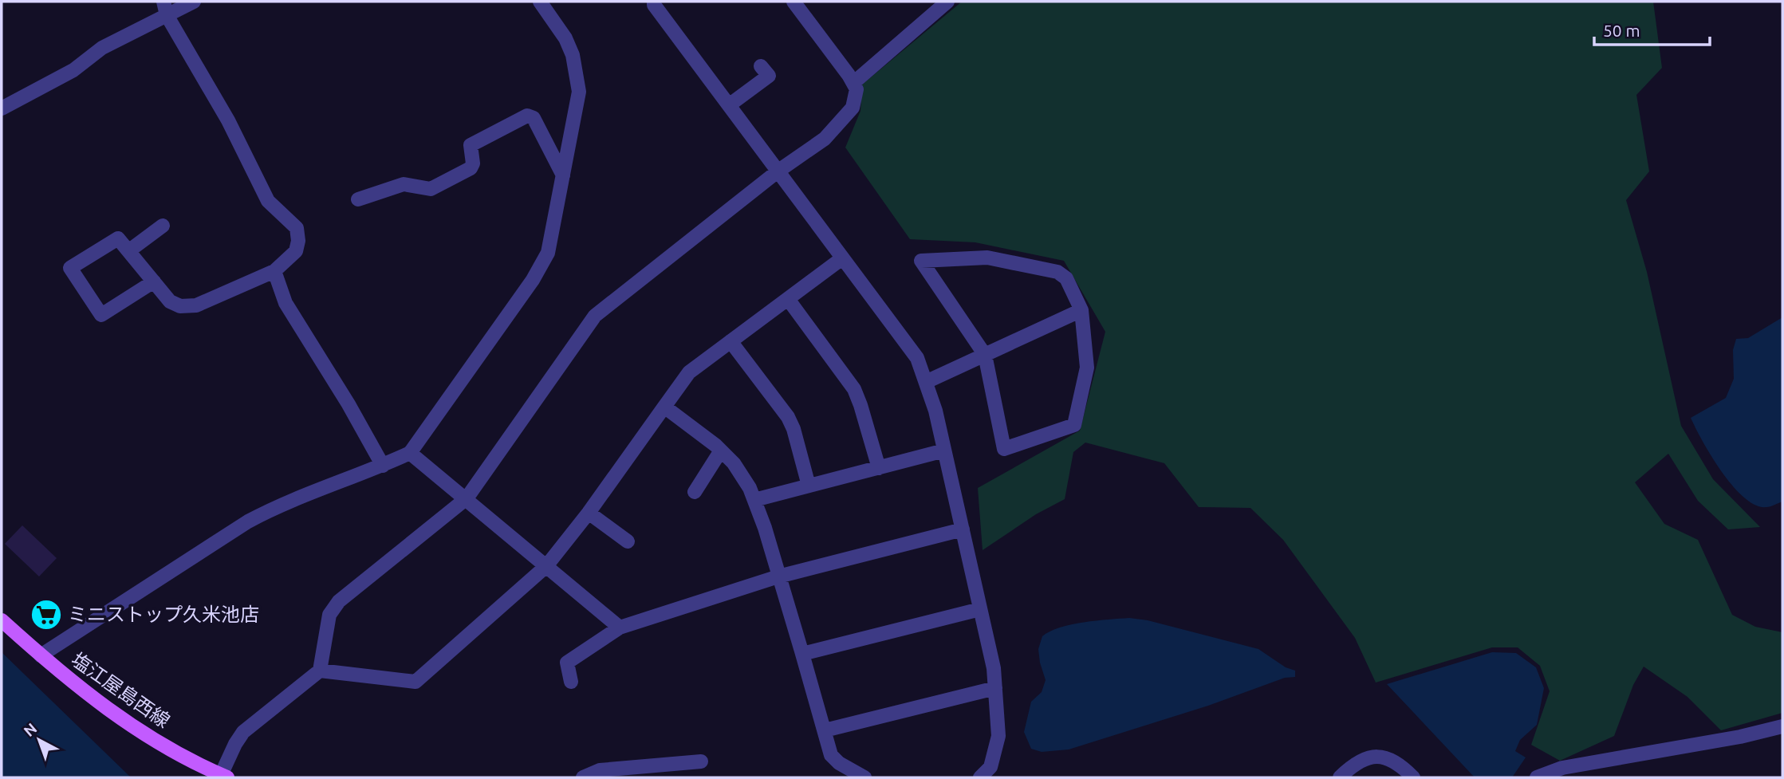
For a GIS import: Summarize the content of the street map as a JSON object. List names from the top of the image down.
{
  "streets": {
    "main road": ["塩江屋島西線"]
  },
  "places": {
    "supermarket": ["ミニストップ久米池店"]
  },
  "scale_bar": "50 m",
  "north": "top left"
}
